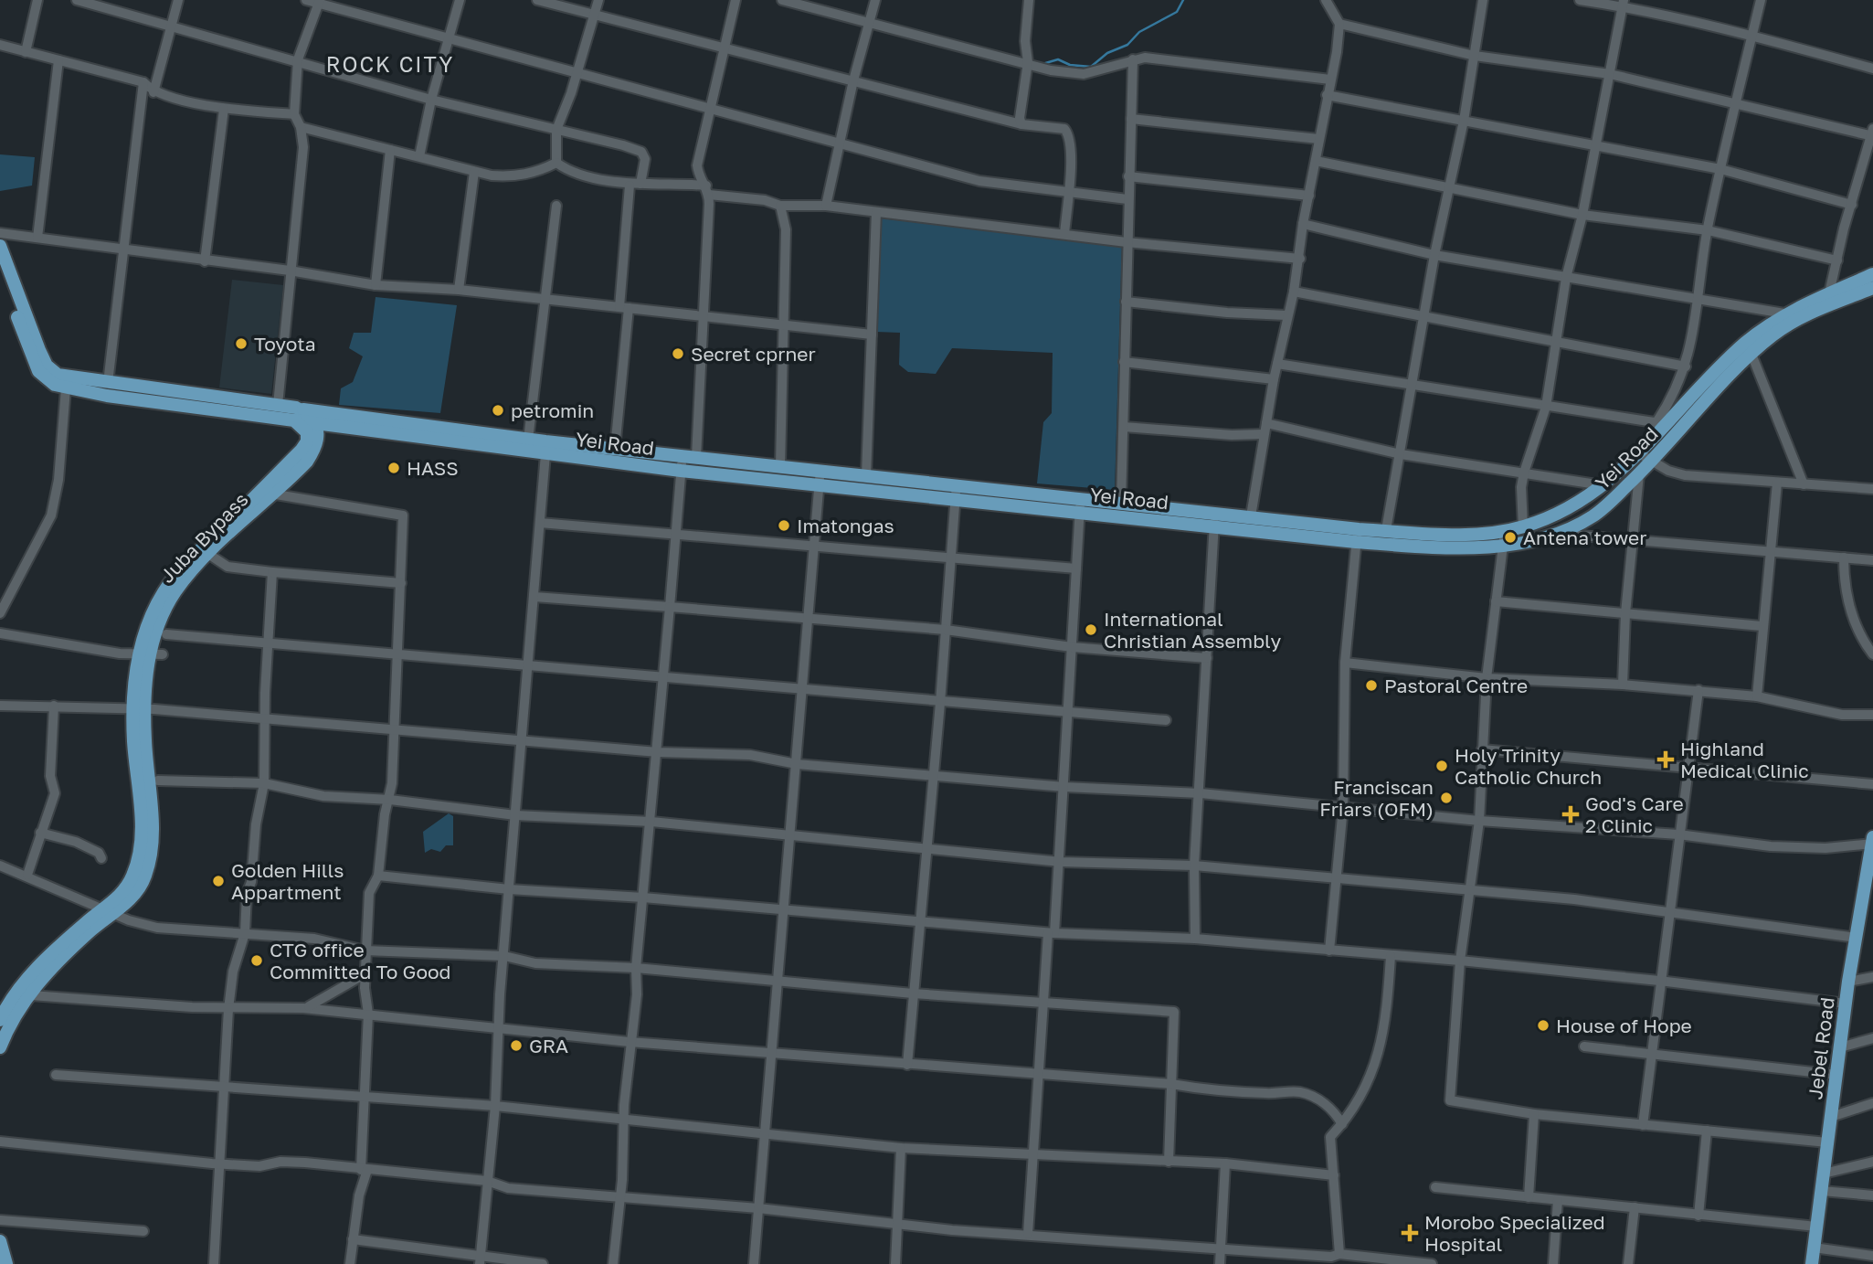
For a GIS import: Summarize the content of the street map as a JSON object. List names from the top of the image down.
{
  "streets": {
    "main road": ["Yei Road", "Juba Bypass", "Jebel Road"]
  },
  "crossings": [
    ["Yei Road", "Juba Bypass"]
  ],
  "districts": ["ROCK CITY"],
  "places": {
    "other": [
      "Toyota",
      "Secret cprner",
      "petromin",
      "HASS",
      "Imatongas",
      "Antena tower",
      "International Christian Assembly",
      "Pastoral Centre",
      "Holy Trinity Catholic Church",
      "Franciscan Friars (OFM)",
      "Golden Hills Appartment",
      "CTG office Committed To Good",
      "House of Hope",
      "GRA"
    ],
    "health": ["Highland Medical Clinic", "God's Care 2 Clinic", "Morobo Specialized Hospital"]
  }
}
